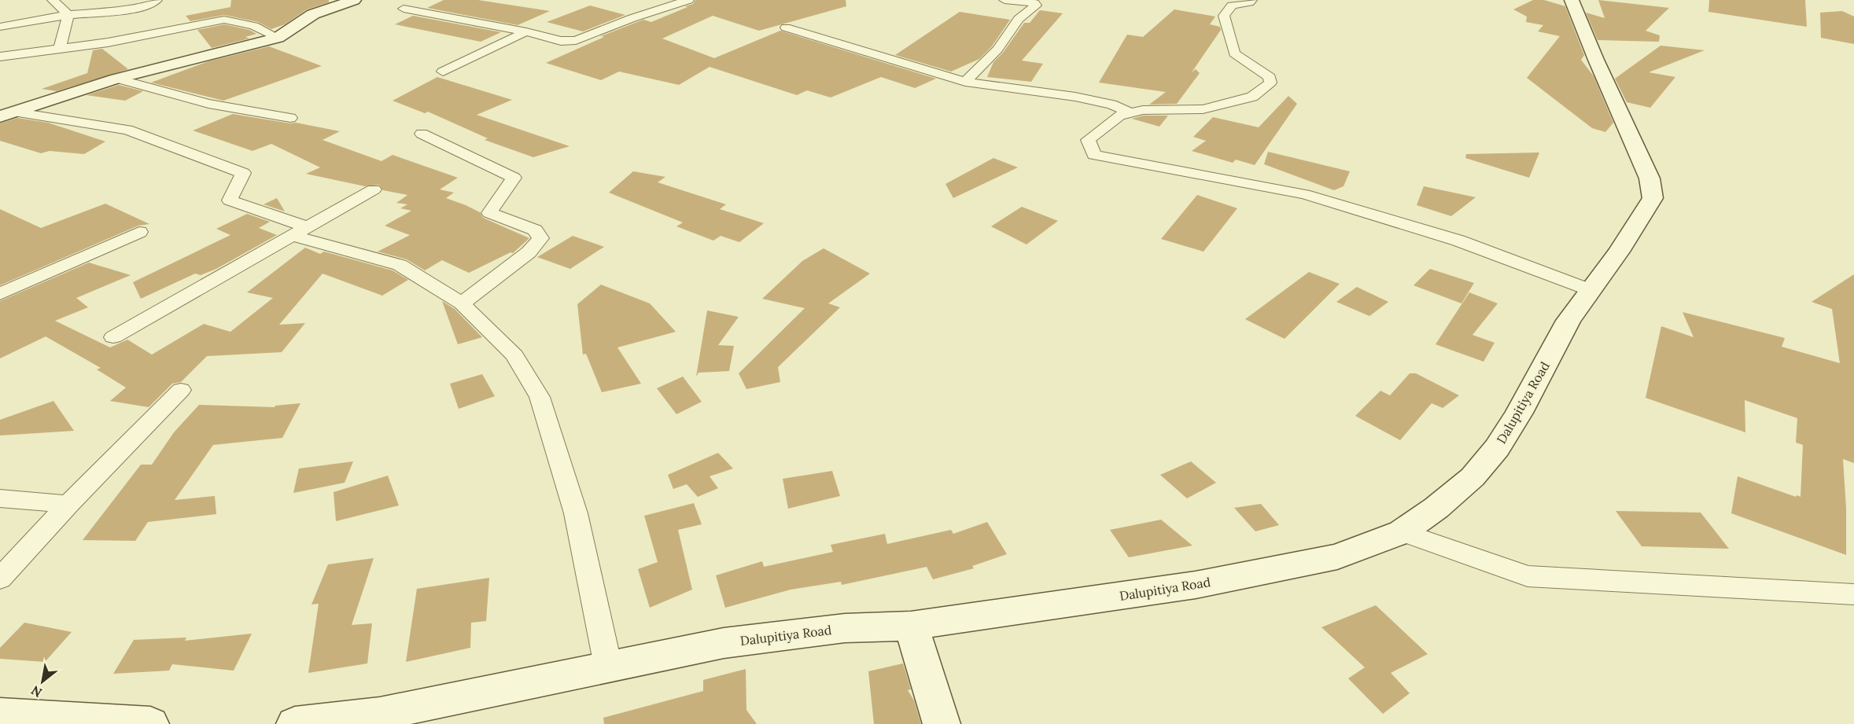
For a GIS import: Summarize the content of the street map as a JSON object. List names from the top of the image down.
{
  "streets": {
    "street": ["Dalupitiya Road"]
  },
  "north": "bottom left"
}
